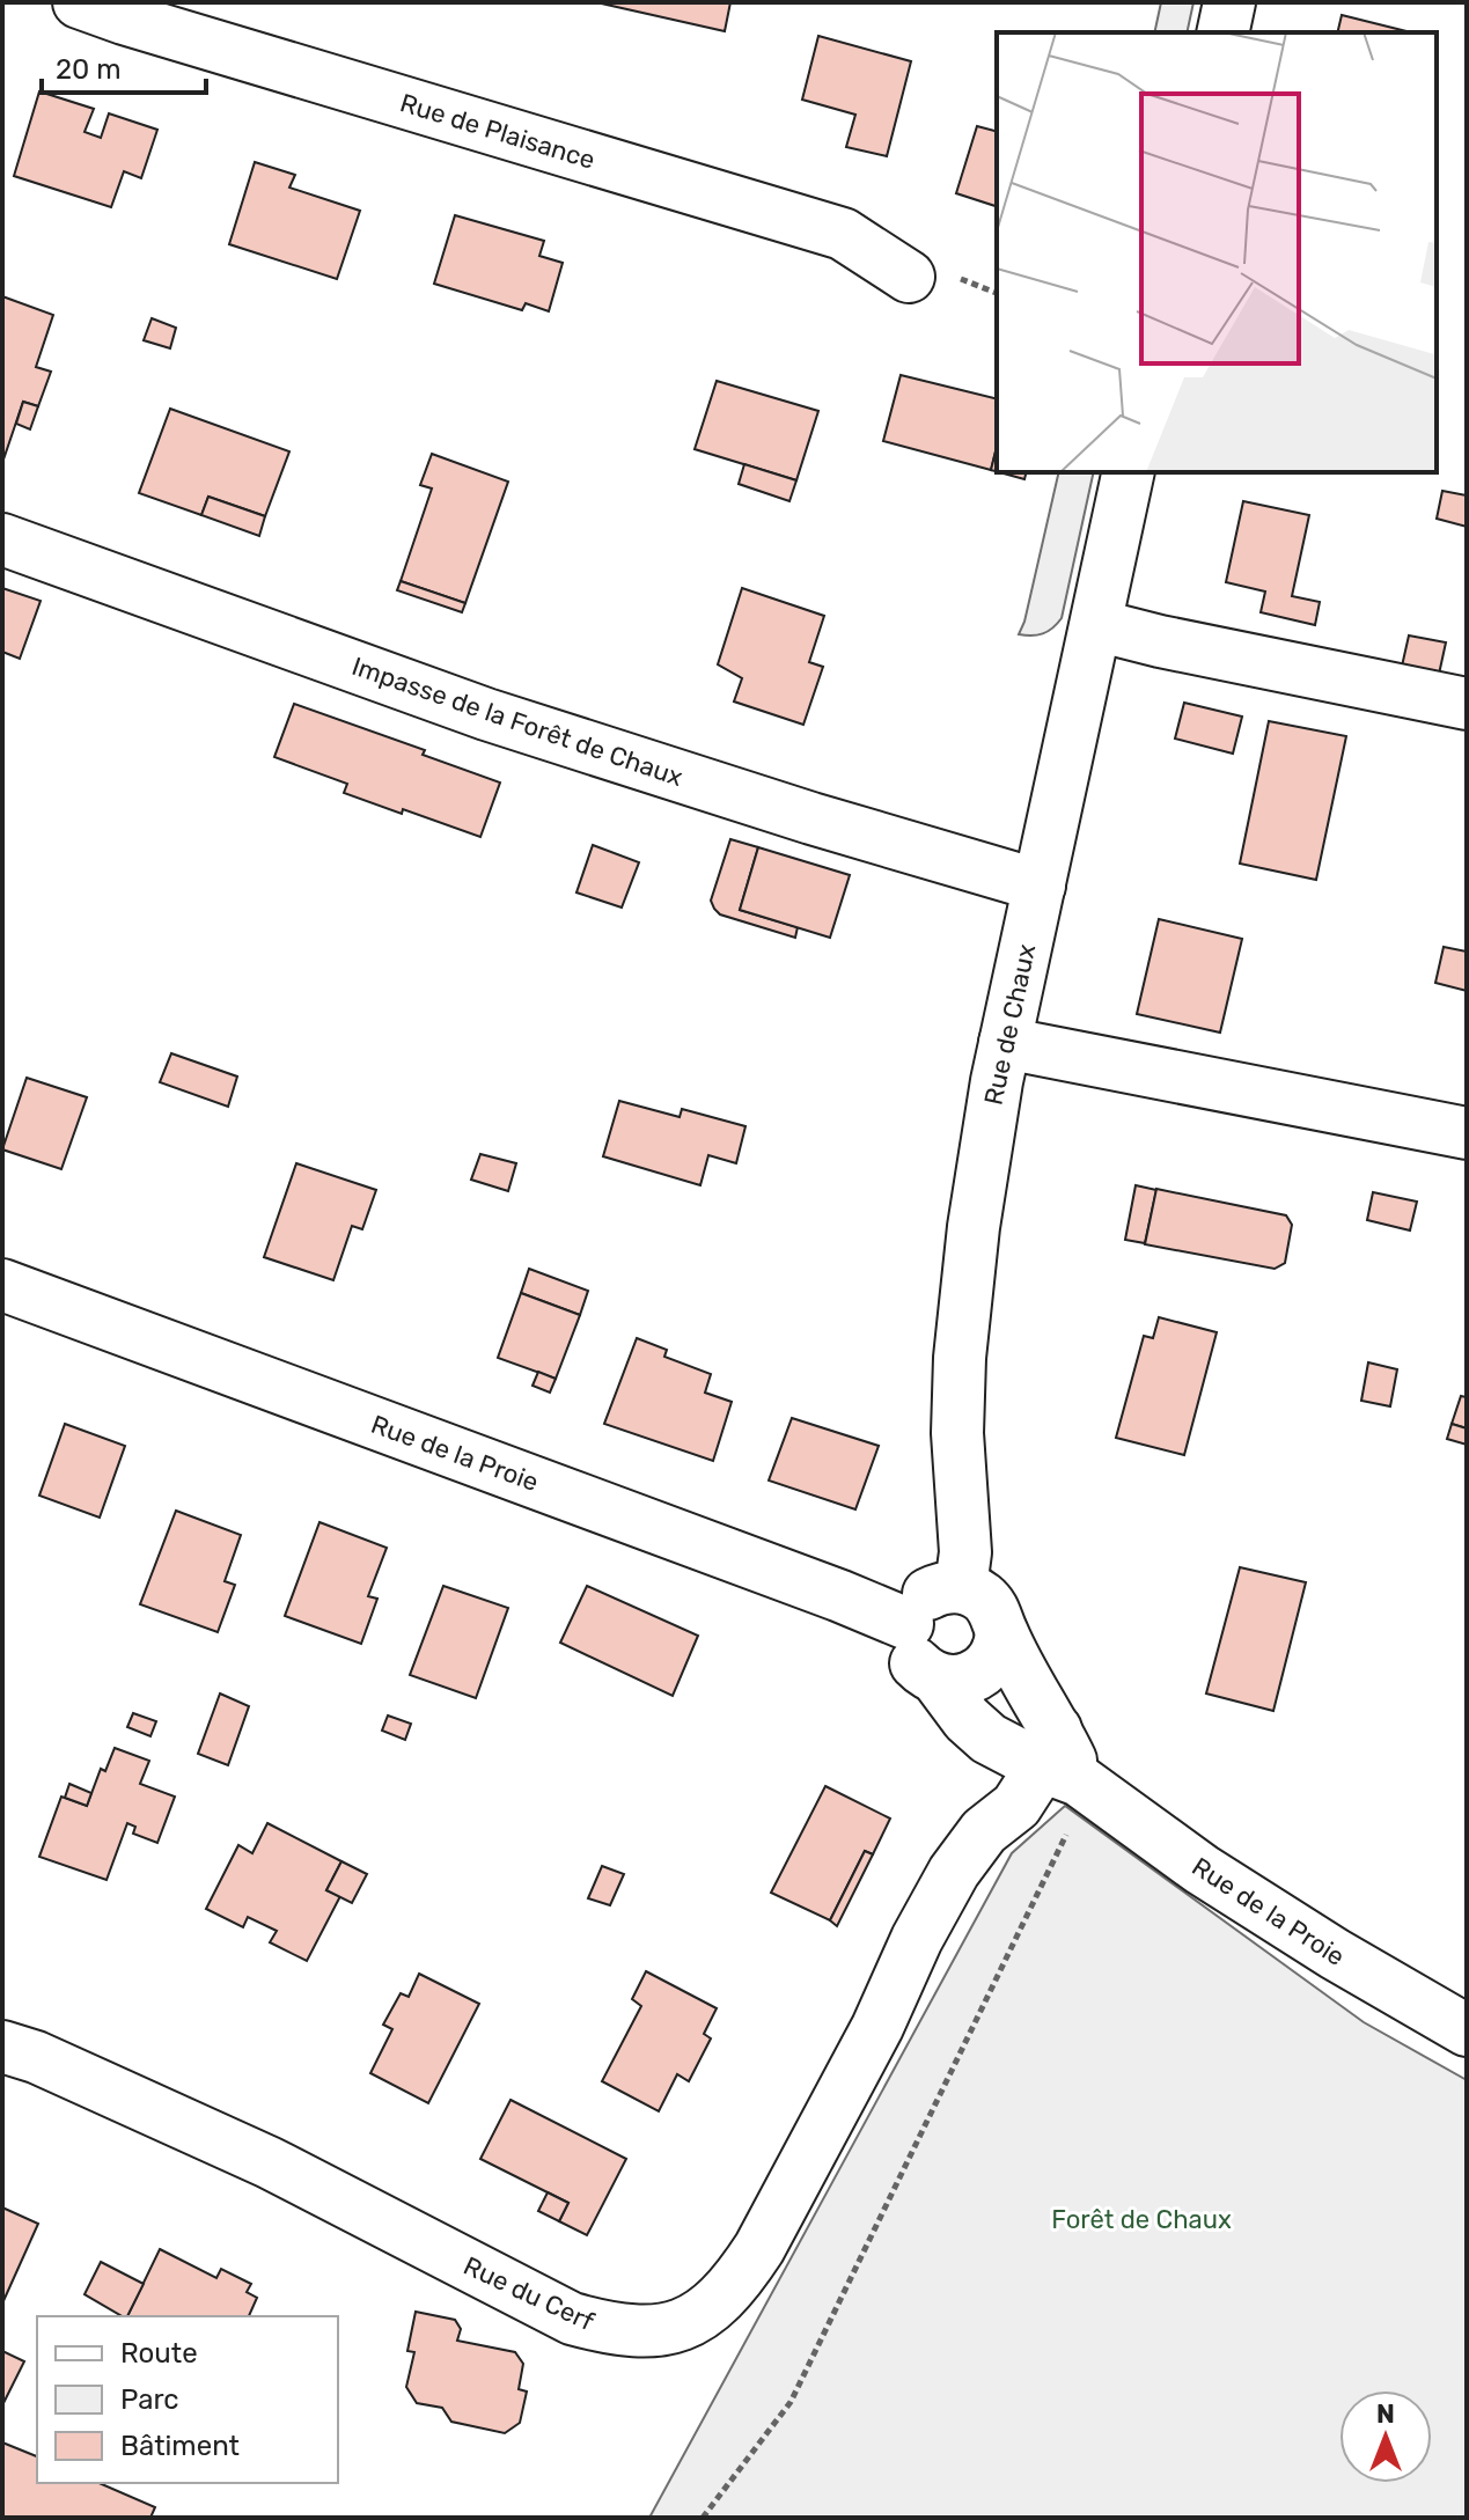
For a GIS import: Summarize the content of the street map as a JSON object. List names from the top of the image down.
{
  "streets": {
    "street": [
      "Rue de Plaisance",
      "Impasse de la Forêt de Chaux",
      "Rue de Chaux",
      "Rue de la Proie",
      "Rue du Cerf"
    ]
  },
  "crossings": [
    ["Impasse de la Forêt de Chaux", "Rue de Chaux"],
    ["Rue de Chaux", "Rue de la Proie"],
    ["Rue de la Proie", "Rue du Cerf"]
  ],
  "parks": ["Forêt de Chaux"],
  "legend": ["Route", "Parc", "Bâtiment"],
  "scale_bar": "20 m",
  "north": "top"
}
